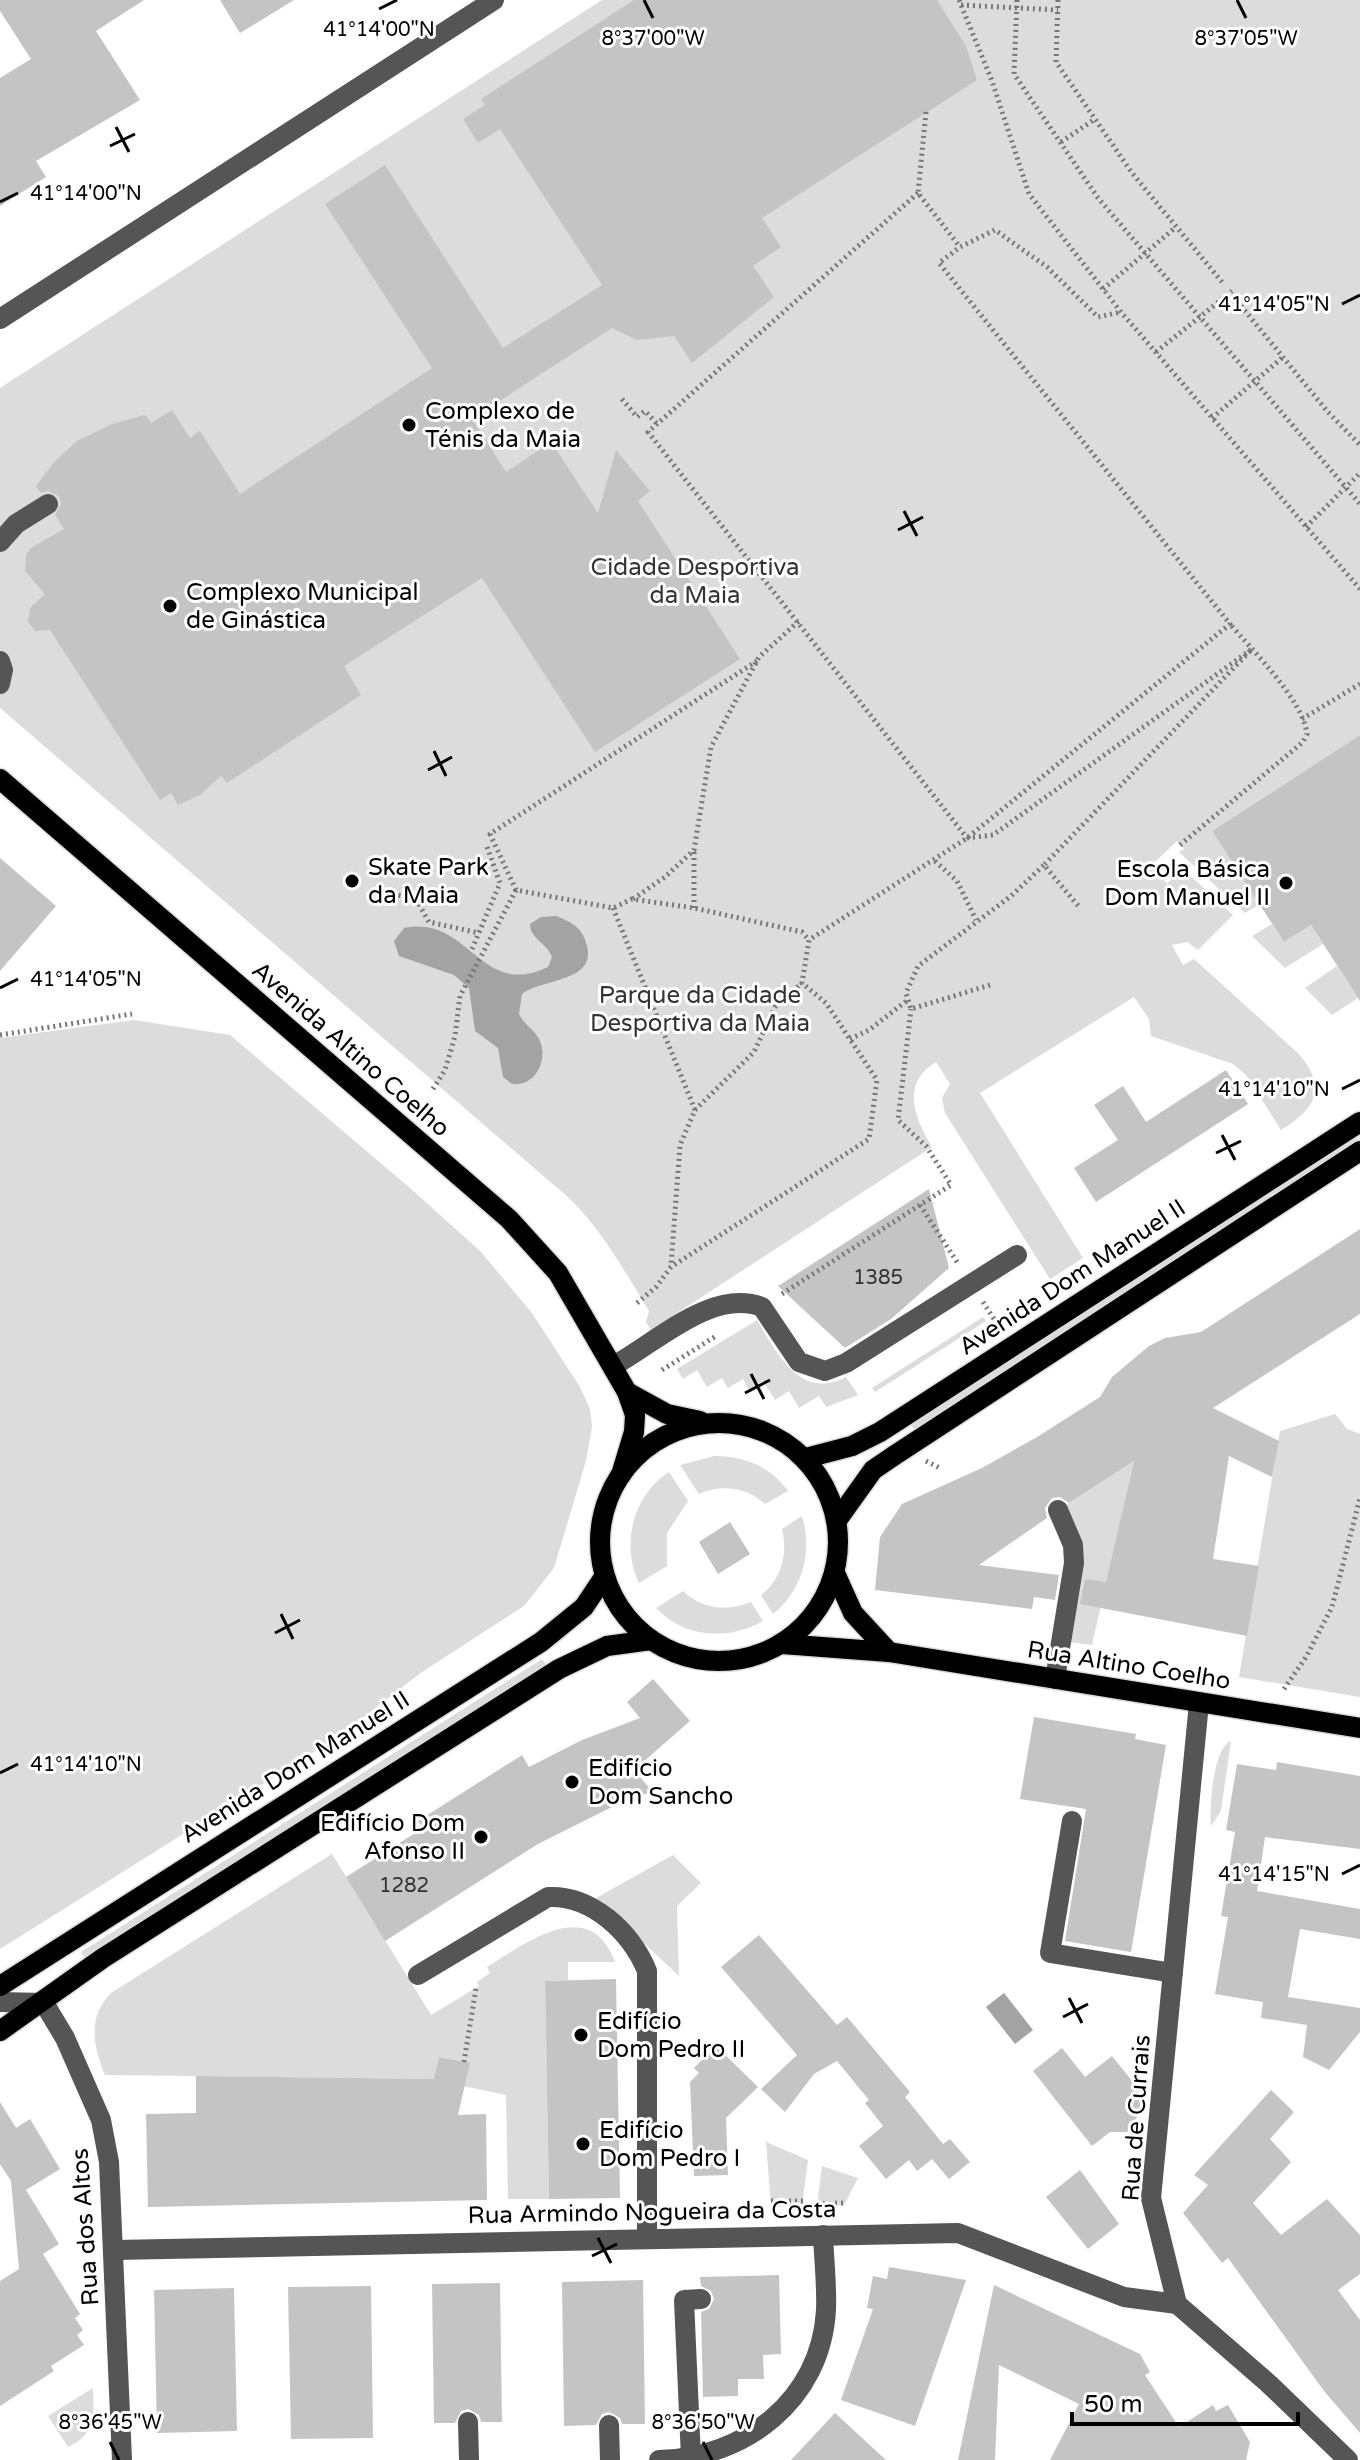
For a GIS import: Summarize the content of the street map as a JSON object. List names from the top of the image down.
{
  "streets": {
    "main road": ["Avenida Altino Coelho", "Avenida Dom Manuel II", "Rua Altino Coelho"],
    "street": ["Rua de Currais", "Rua Armindo Nogueira da Costa", "Rua dos Altos"]
  },
  "crossings": [
    ["Avenida Altino Coelho", "Avenida Dom Manuel II"],
    ["Avenida Altino Coelho", "Rua Altino Coelho"],
    ["Avenida Dom Manuel II", "Rua Altino Coelho"],
    ["Rua Altino Coelho", "Rua de Currais"],
    ["Rua de Currais", "Rua Armindo Nogueira da Costa"],
    ["Rua Armindo Nogueira da Costa", "Rua dos Altos"]
  ],
  "parks": ["Cidade Desportiva da Maia", "Parque da Cidade Desportiva da Maia"],
  "places": [
    "Complexo de Ténis da Maia",
    "Complexo Municipal de Ginástica",
    "Skate Park da Maia",
    "Escola Básica Dom Manuel II",
    "Edifício Dom Sancho",
    "Edifício Dom Afonso II",
    "Edifício Dom Pedro II",
    "Edifício Dom Pedro I"
  ],
  "house_numbers": ["1385", "1282"],
  "scale_bar": "50 m",
  "coordinates": [
    "41°14'00\"N",
    "8°37'00\"W",
    "8°37'05\"W",
    "41°14'05\"N",
    "41°14'10\"N",
    "41°14'15\"N",
    "8°36'45\"W",
    "8°36'50\"W"
  ]
}
